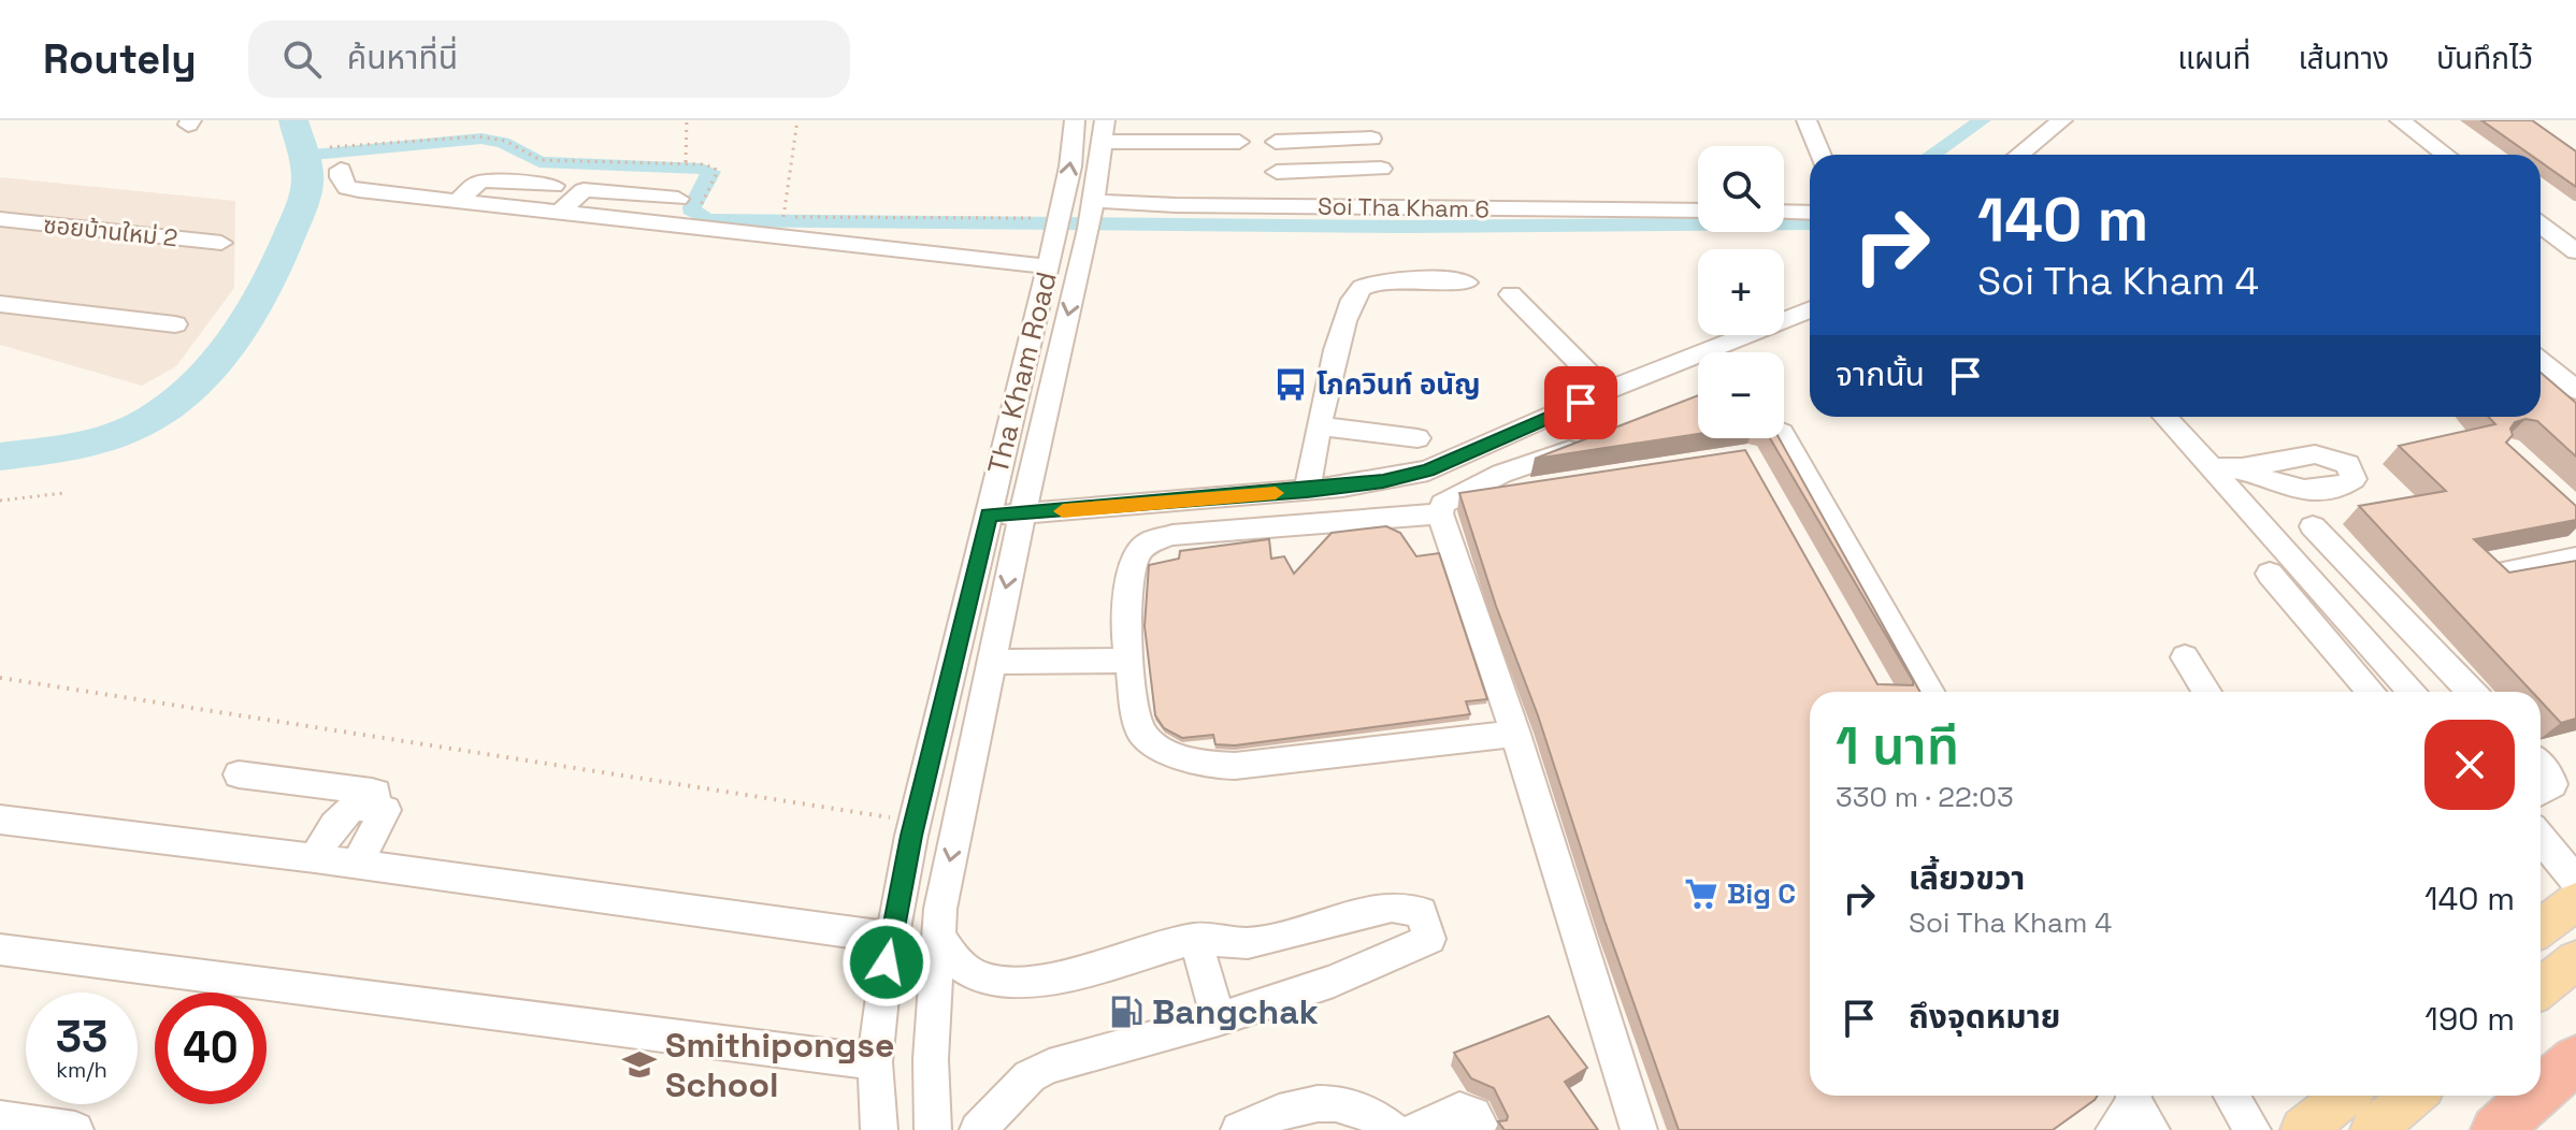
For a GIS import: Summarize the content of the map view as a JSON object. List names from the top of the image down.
{
  "streets": {
    "street": ["Soi Tha Kham 6", "ซอยบ้านใหม่ 2", "Tha Kham Road"]
  },
  "crossings": [
    ["Soi Tha Kham 6", "Tha Kham Road"]
  ],
  "places": {
    "bus stop": ["โภควินท์ อนัญ"],
    "supermarket": ["Big C"],
    "fuel station": ["Bangchak"],
    "school or university": ["Smithipongse School"]
  },
  "page": {
    "header": "Routely",
    "search": "ค้นหาที่นี่",
    "nav": ["แผนที่", "เส้นทาง", "บันทึกไว้"],
    "map_buttons": ["+", "−"],
    "turn": ["140 m", "Soi Tha Kham 4"],
    "then": "จากนั้น",
    "heading": ["1 นาที", "330 m · 22:03"],
    "list": [
      {
        "name": "เลี้ยวขวา",
        "note": "Soi Tha Kham 4",
        "value": "140 m"
      },
      {
        "name": "ถึงจุดหมาย",
        "value": "190 m"
      }
    ],
    "speed": "33 km/h",
    "limit": "40"
  }
}
